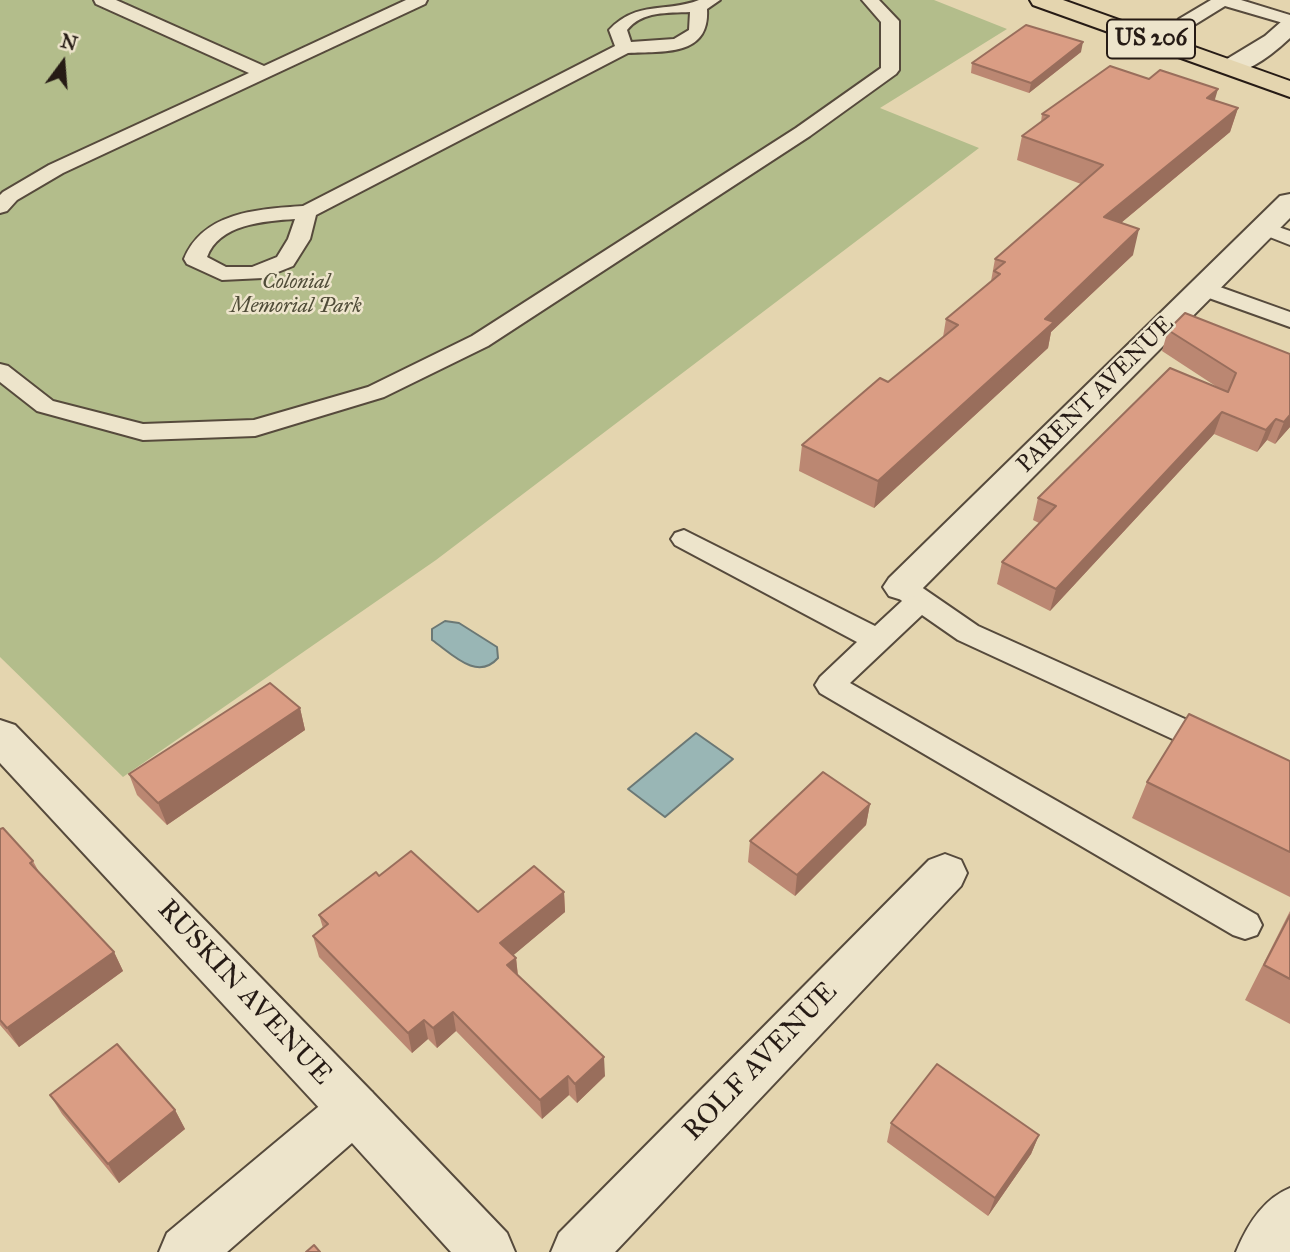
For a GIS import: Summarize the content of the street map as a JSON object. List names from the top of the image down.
{
  "streets": {
    "main road": ["US 206"],
    "street": ["PARENT AVENUE", "RUSKIN AVENUE", "ROLF AVENUE"]
  },
  "parks": ["Colonial Memorial Park"],
  "north": "top"
}
